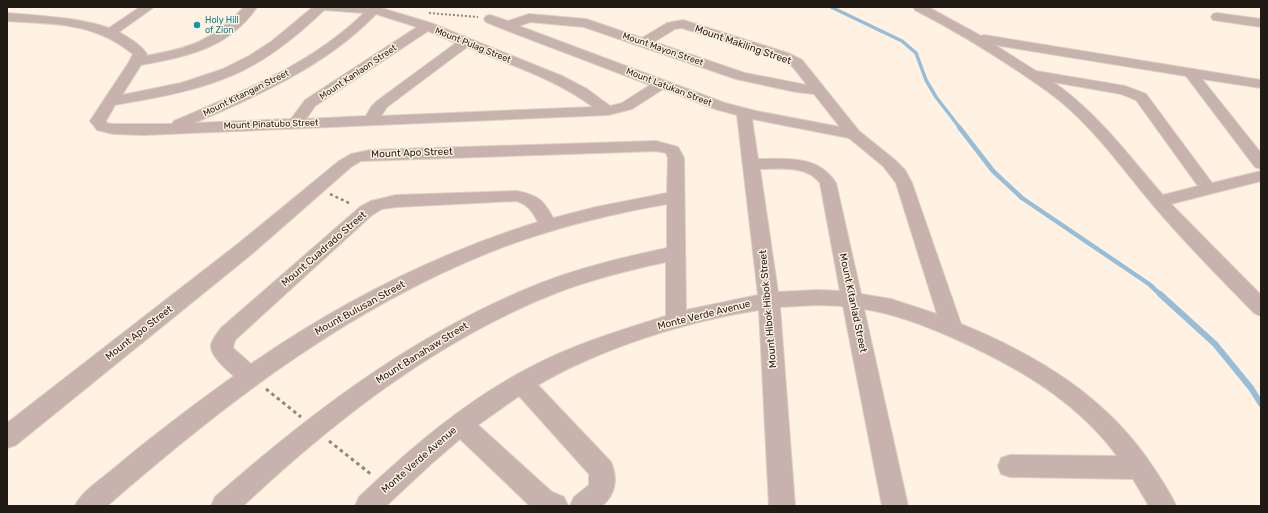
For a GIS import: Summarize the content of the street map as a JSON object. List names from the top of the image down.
{
  "streets": {
    "street": [
      "Mount Pulag Street",
      "Mount Makiling Street",
      "Mount Mayon Street",
      "Mount Kanlaon Street",
      "Mount Latukan Street",
      "Mount Kitangan Street",
      "Mount Pinatubo Street",
      "Mount Apo Street",
      "Mount Cuadrado Street",
      "Mount Kitanlad Street",
      "Mount Bulusan Street",
      "Mount Hibok Hibok Street",
      "Monte Verde Avenue",
      "Mount Banahaw Street"
    ]
  },
  "crossings": [
    ["Mount Pulag Street", "Mount Kanlaon Street"],
    ["Mount Pulag Street", "Mount Kitangan Street"],
    ["Mount Pulag Street", "Mount Pinatubo Street"],
    ["Mount Makiling Street", "Mount Mayon Street"],
    ["Mount Makiling Street", "Mount Latukan Street"],
    ["Mount Makiling Street", "Monte Verde Avenue"],
    ["Mount Mayon Street", "Mount Latukan Street"],
    ["Mount Kanlaon Street", "Mount Pinatubo Street"],
    ["Mount Latukan Street", "Mount Pinatubo Street"],
    ["Mount Latukan Street", "Mount Hibok Hibok Street"],
    ["Mount Kitangan Street", "Mount Pinatubo Street"],
    ["Mount Apo Street", "Mount Bulusan Street"],
    ["Mount Apo Street", "Monte Verde Avenue"],
    ["Mount Apo Street", "Mount Banahaw Street"],
    ["Mount Cuadrado Street", "Mount Bulusan Street"],
    ["Mount Kitanlad Street", "Mount Hibok Hibok Street"],
    ["Mount Kitanlad Street", "Monte Verde Avenue"],
    ["Mount Hibok Hibok Street", "Monte Verde Avenue"]
  ],
  "places": ["Holy Hill of Zion"]
}
